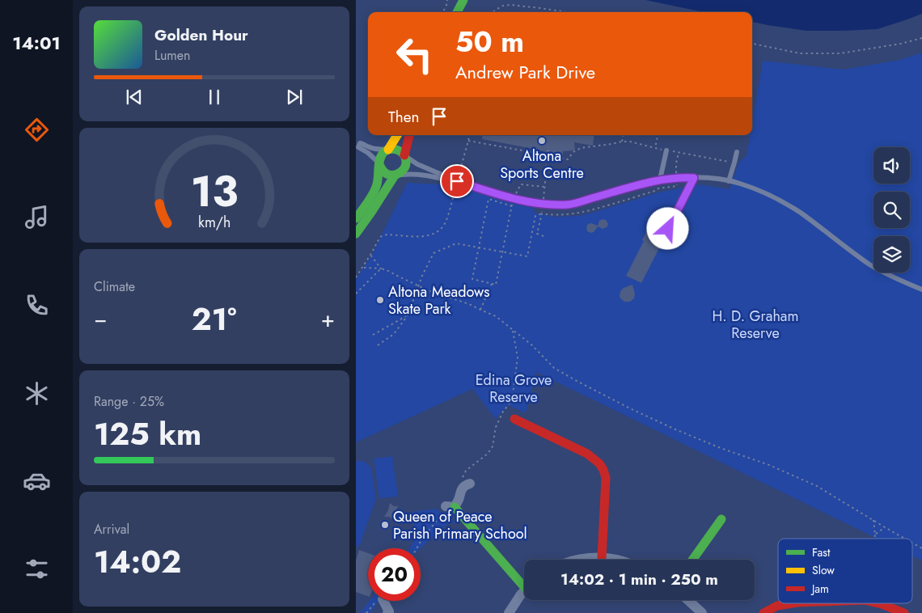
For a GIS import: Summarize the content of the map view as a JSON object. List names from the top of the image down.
{
  "parks": ["H. D. Graham Reserve", "Edina Grove Reserve"],
  "places": ["Altona Sports Centre", "Altona Meadows Skate Park", "Queen of Peace Parish Primary School"],
  "legend": ["Fast", "Slow", "Jam"],
  "page": {
    "tabs": "14:01",
    "turn": ["50 m", "Andrew Park Drive"],
    "song": ["Golden Hour", "Lumen"],
    "then": "Then",
    "tile": [
      "Climate",
      ["Range · 25%", "125 km"],
      ["Arrival", "14:02"]
    ],
    "heat": ["−", "21°", "+"],
    "limit": "20",
    "trip": "14:02 · 1 min · 250 m",
    "gauge": ["13", "km/h"]
  }
}
